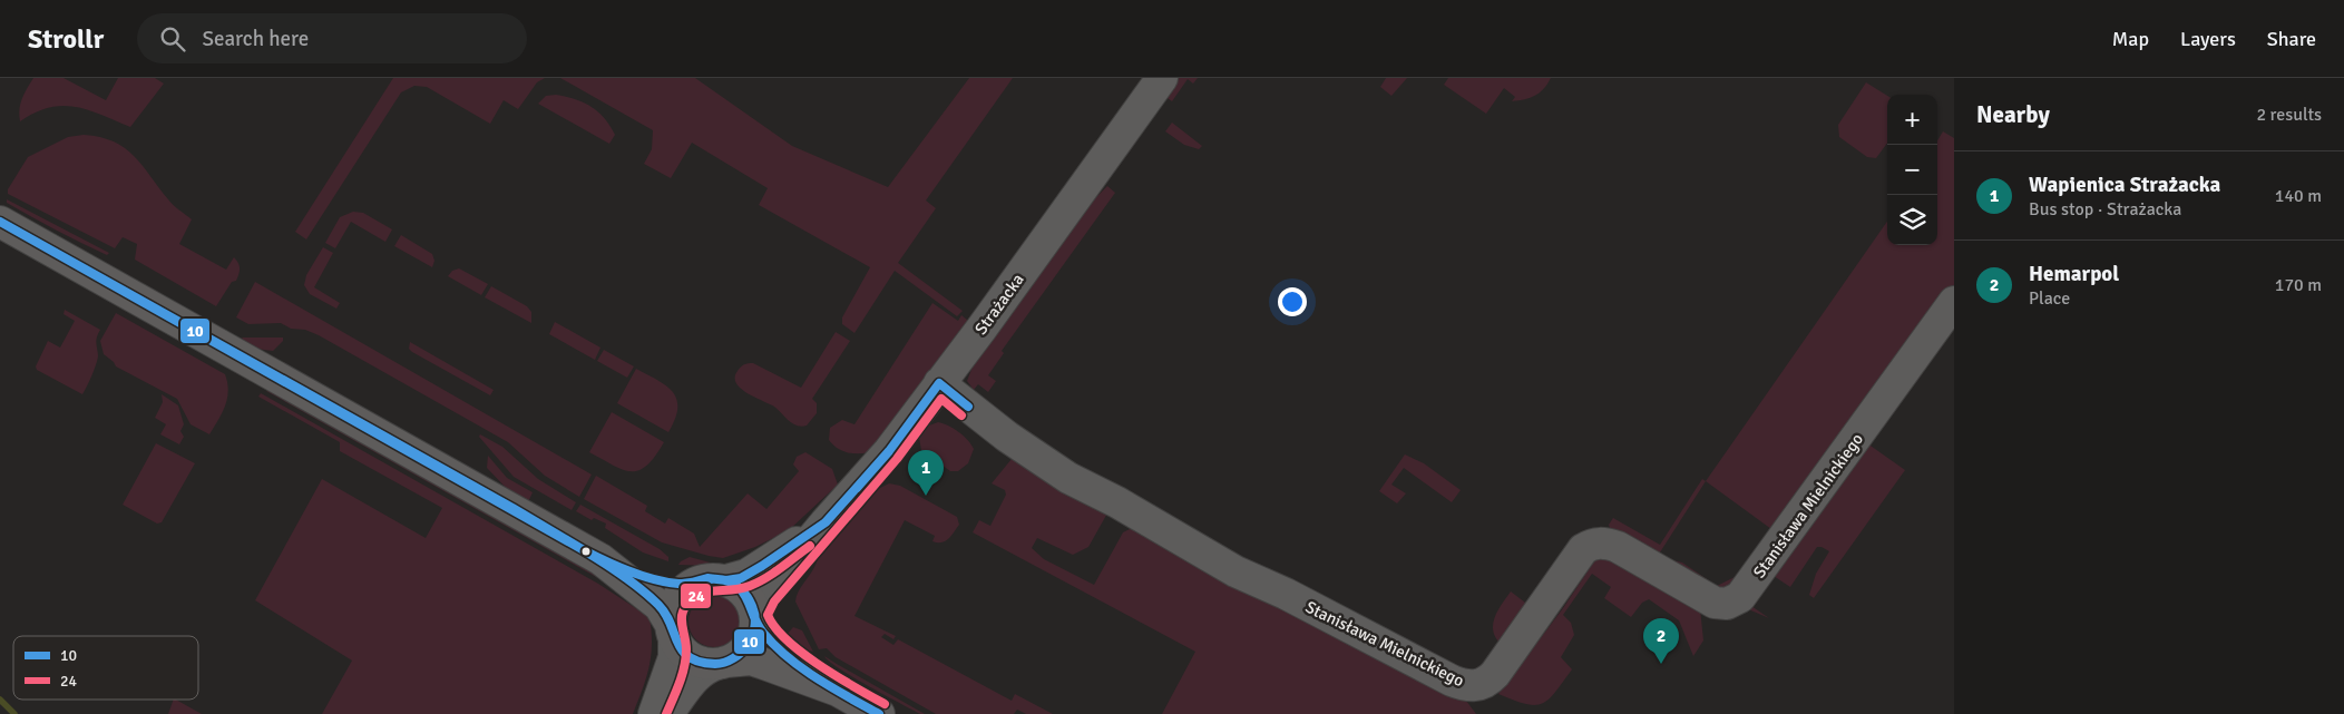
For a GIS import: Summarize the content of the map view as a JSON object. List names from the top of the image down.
{
  "streets": {
    "street": ["Strażacka", "Stanisława Mielnickiego"]
  },
  "crossings": [
    ["Strażacka", "Stanisława Mielnickiego"]
  ],
  "lines": ["transit line 10", "transit line 24"],
  "legend": ["10", "24"],
  "page": {
    "header": "Strollr",
    "search": "Search here",
    "nav": ["Map", "Layers", "Share"],
    "heading": ["Nearby", "2 results"],
    "map_buttons": ["+", "−"],
    "list": [
      {
        "mark": "1",
        "name": "Wapienica Strażacka",
        "note": "Bus stop · Strażacka",
        "value": "140 m"
      },
      {
        "mark": "2",
        "name": "Hemarpol",
        "note": "Place",
        "value": "170 m"
      }
    ],
    "pins": ["1", "2"]
  }
}
